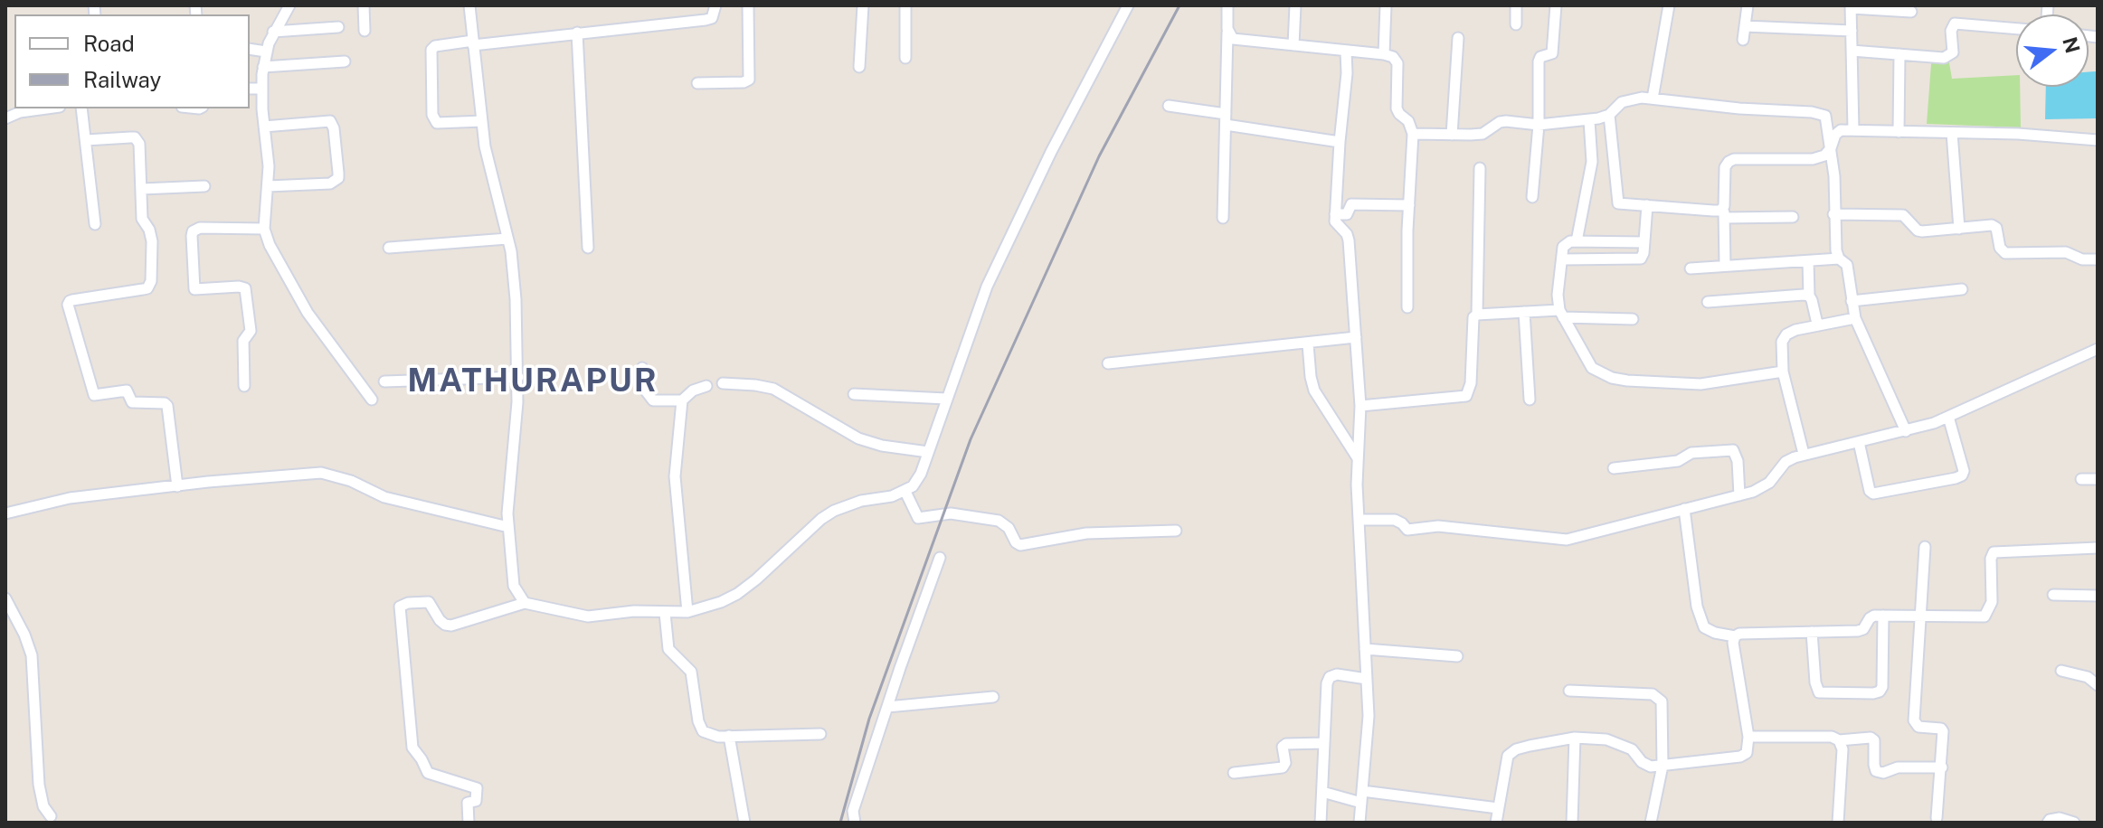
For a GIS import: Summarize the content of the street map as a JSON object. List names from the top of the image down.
{
  "districts": ["MATHURAPUR"],
  "legend": ["Road", "Railway"],
  "north": "right"
}
